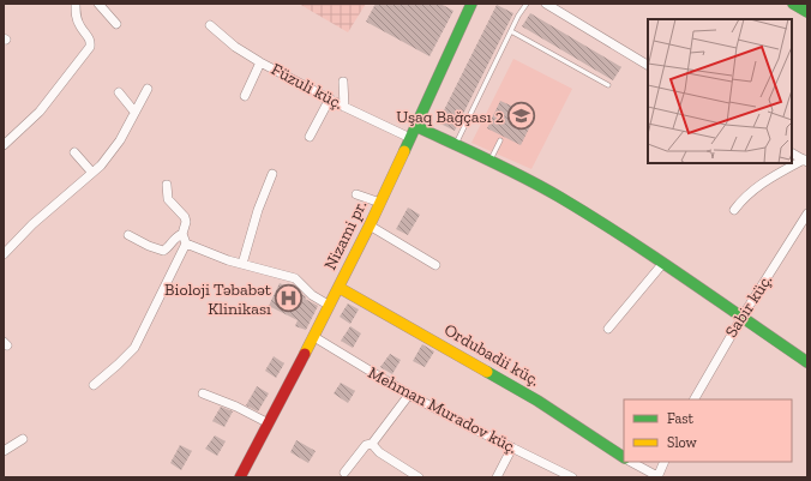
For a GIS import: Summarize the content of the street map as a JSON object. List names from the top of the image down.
{
  "streets": {
    "street": [
      "Füzuli küç.",
      "Nizami pr.",
      "Sabir küç.",
      "Ordubadii küç.",
      "Mehman Muradov küç."
    ]
  },
  "crossings": [
    ["Füzuli küç.", "Nizami pr."],
    ["Nizami pr.", "Ordubadii küç."],
    ["Nizami pr.", "Mehman Muradov küç."]
  ],
  "places": {
    "school or university": ["Uşaq Bağçası 2"],
    "hospital": ["Bioloji Təbabət Klinikası"]
  },
  "legend": ["Fast", "Slow"]
}
